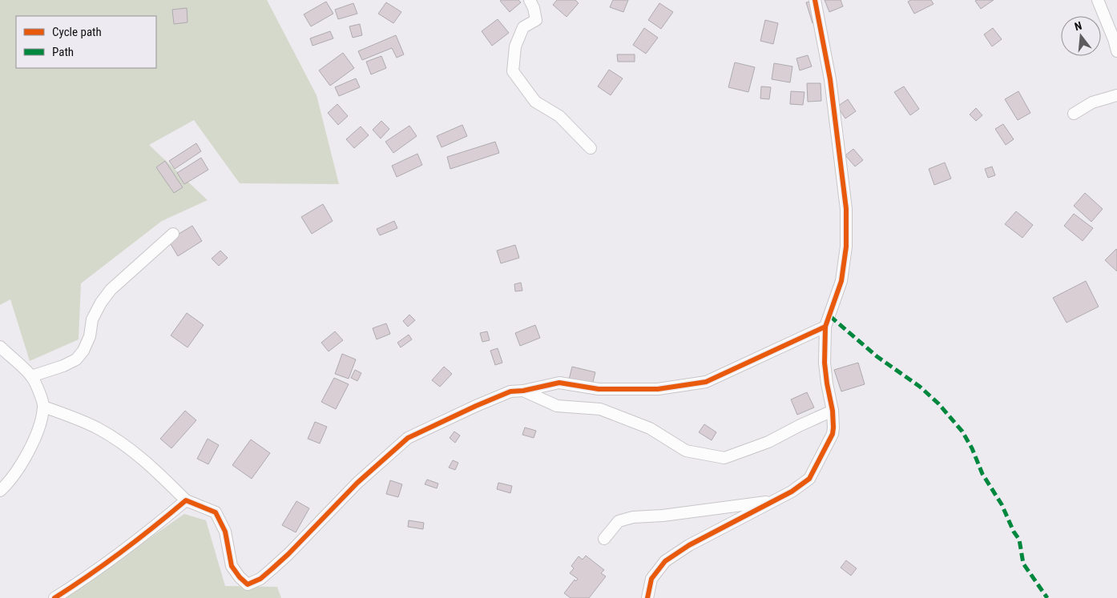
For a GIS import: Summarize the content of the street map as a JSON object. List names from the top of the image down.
{
  "legend": ["Cycle path", "Path"],
  "north": "top"
}
